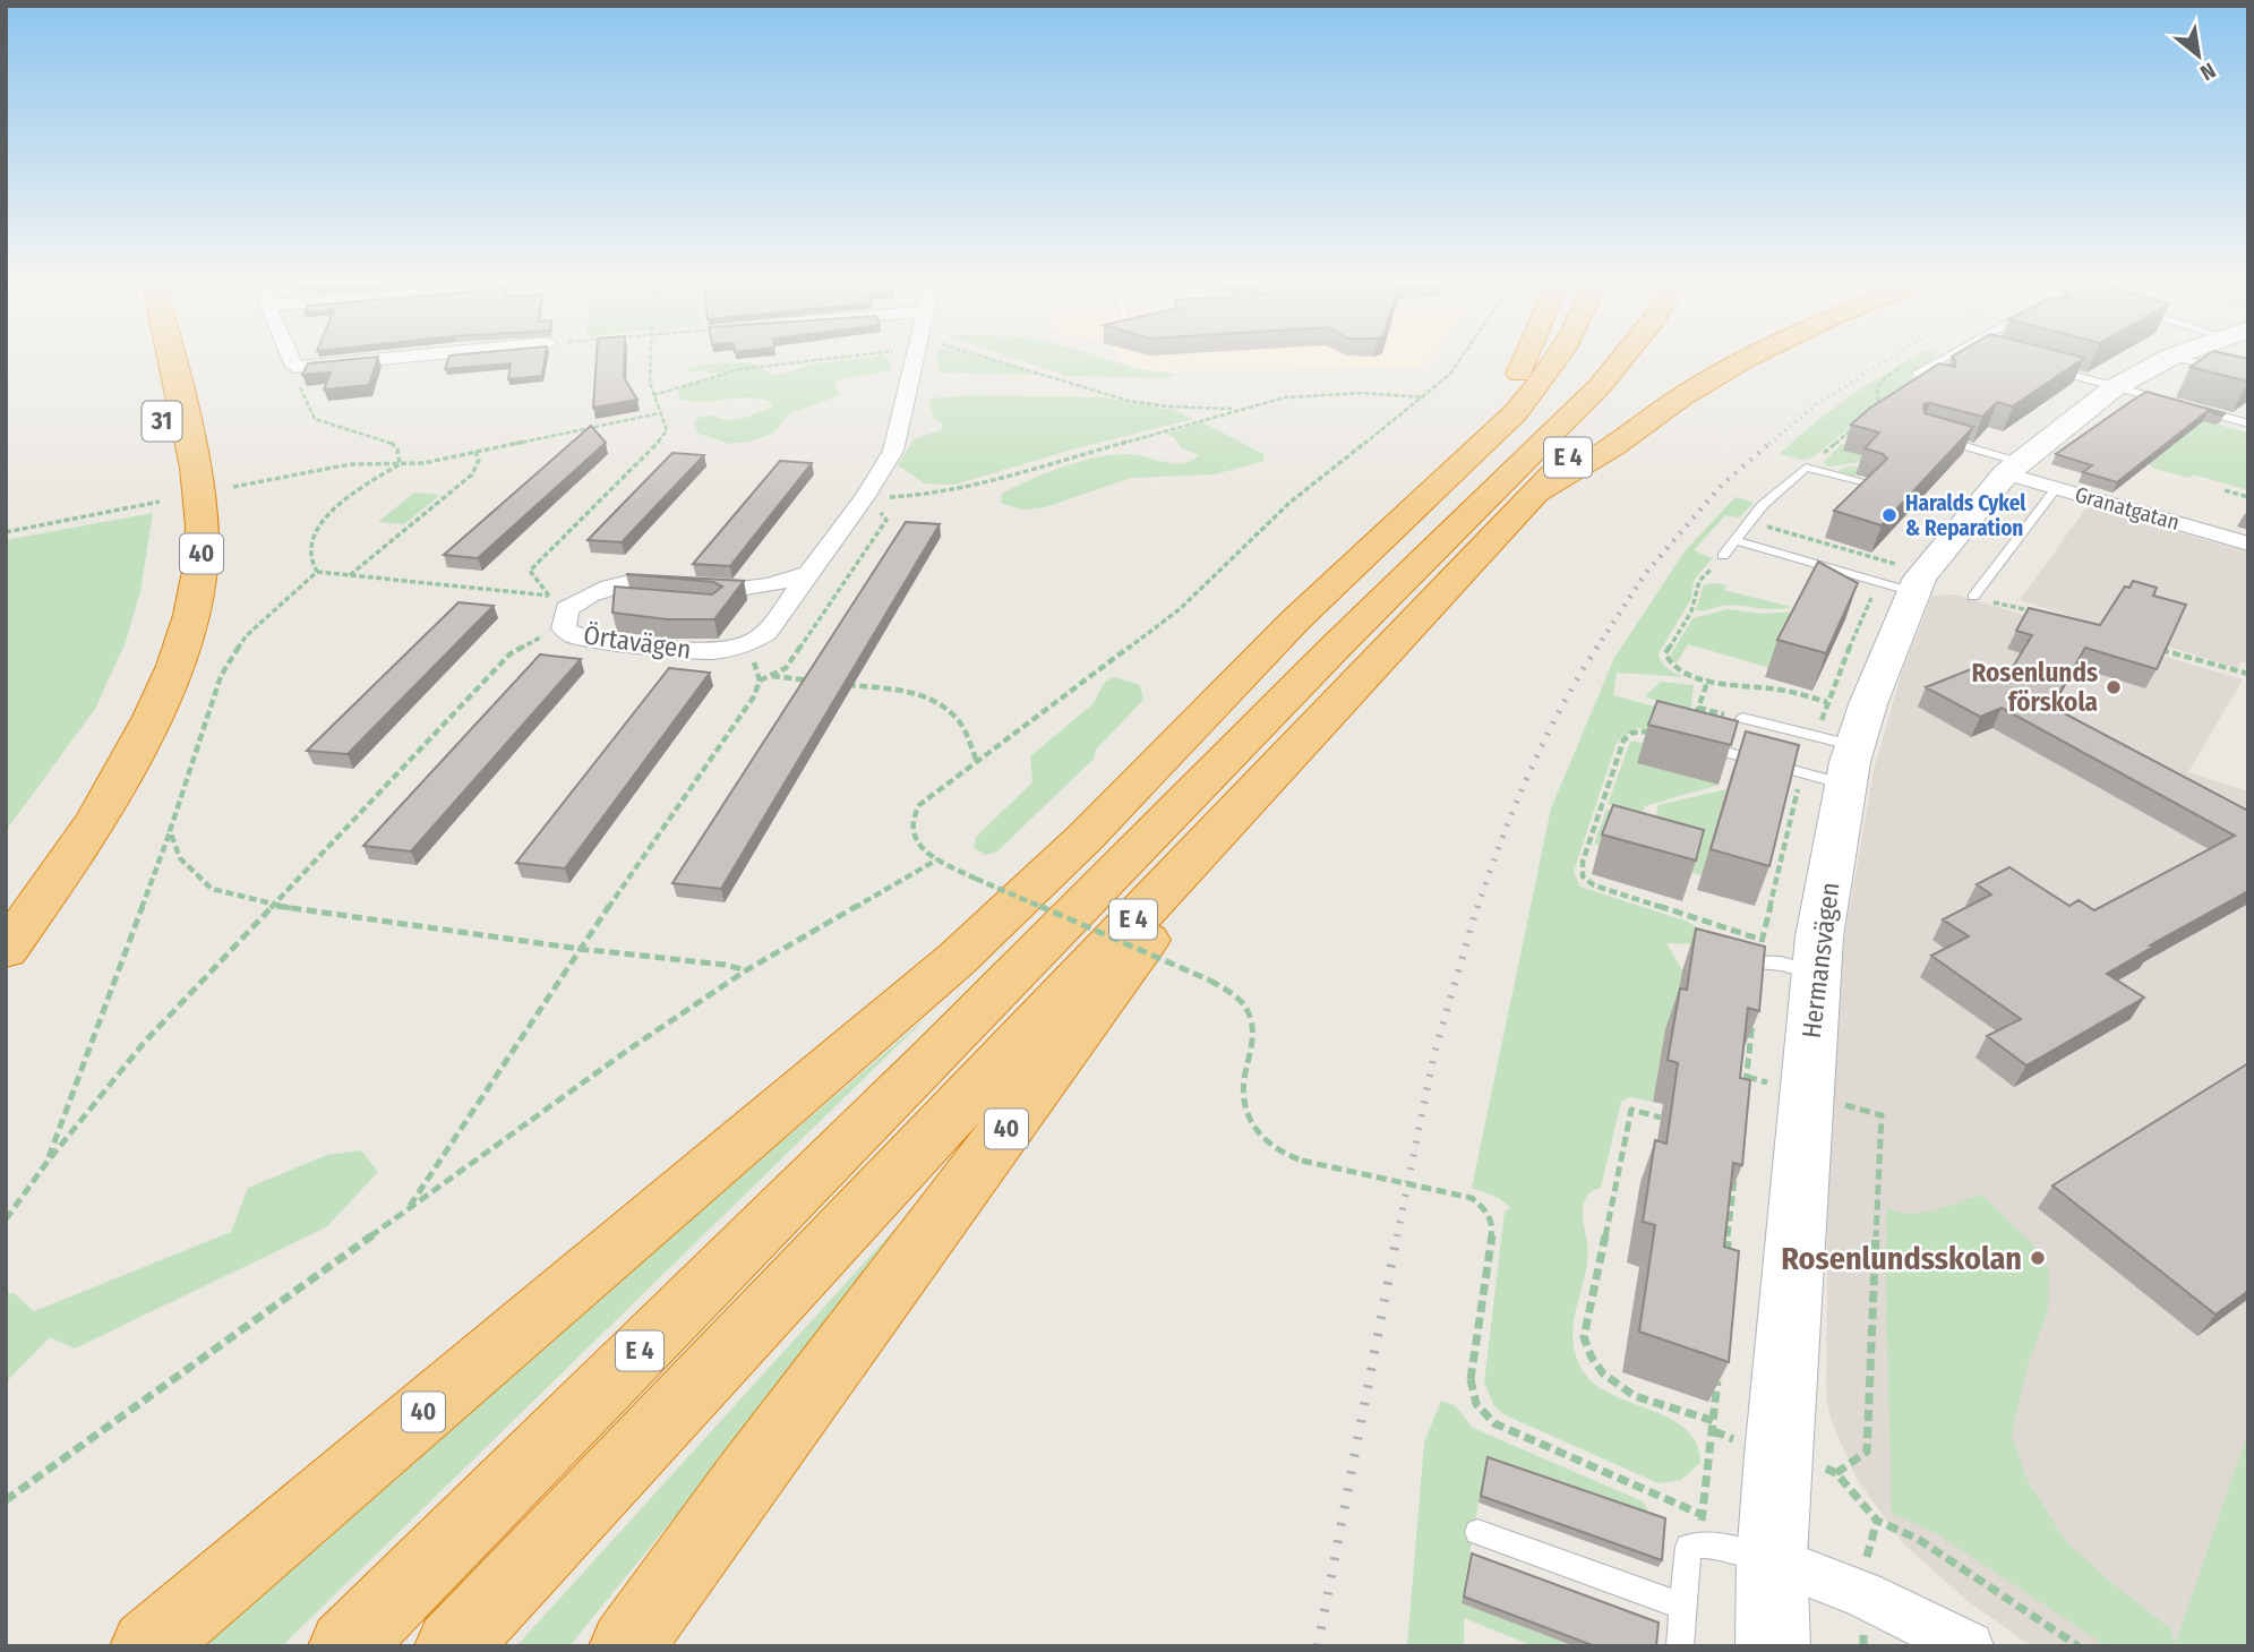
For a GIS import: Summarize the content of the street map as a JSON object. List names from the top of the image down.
{
  "streets": {
    "highway": ["31", "E 4", "40"],
    "street": ["Granatgatan", "Örtavägen", "Hermansvägen"]
  },
  "crossings": [
    ["31", "40"],
    ["E 4", "40"],
    ["Granatgatan", "Hermansvägen"]
  ],
  "places": ["Haralds Cykel & Reparation", "Rosenlunds förskola", "Rosenlundsskolan"],
  "north": "bottom right"
}
